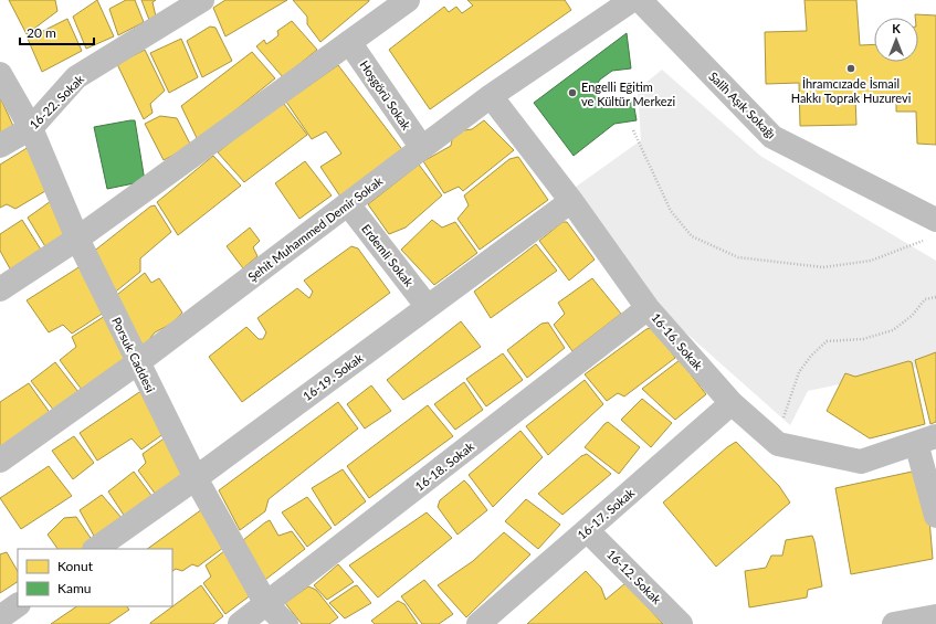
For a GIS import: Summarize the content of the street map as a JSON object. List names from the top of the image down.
{
  "streets": {
    "street": [
      "Hoşgörü Sokak",
      "16-22. Sokak",
      "Salih Aşık Sokağı",
      "Şehit Muhammed Demir Sokak",
      "Erdemli Sokak",
      "16-16. Sokak",
      "Porsuk Caddesi",
      "16-19. Sokak",
      "16-18. Sokak",
      "16-17. Sokak",
      "16-12. Sokak"
    ]
  },
  "crossings": [
    ["Hoşgörü Sokak", "Şehit Muhammed Demir Sokak"],
    ["16-22. Sokak", "Porsuk Caddesi"],
    ["Şehit Muhammed Demir Sokak", "Erdemli Sokak"],
    ["Şehit Muhammed Demir Sokak", "16-16. Sokak"],
    ["Şehit Muhammed Demir Sokak", "Porsuk Caddesi"],
    ["Erdemli Sokak", "16-19. Sokak"],
    ["16-16. Sokak", "16-19. Sokak"],
    ["16-16. Sokak", "16-18. Sokak"],
    ["16-16. Sokak", "16-17. Sokak"],
    ["Porsuk Caddesi", "16-19. Sokak"],
    ["Porsuk Caddesi", "16-18. Sokak"],
    ["16-17. Sokak", "16-12. Sokak"]
  ],
  "places": ["İhramcızade İsmail Hakkı Toprak Huzurevi", "Engelli Eğitim ve Kültür Merkezi"],
  "legend": ["Konut", "Kamu"],
  "scale_bar": "20 m",
  "north": "top"
}
